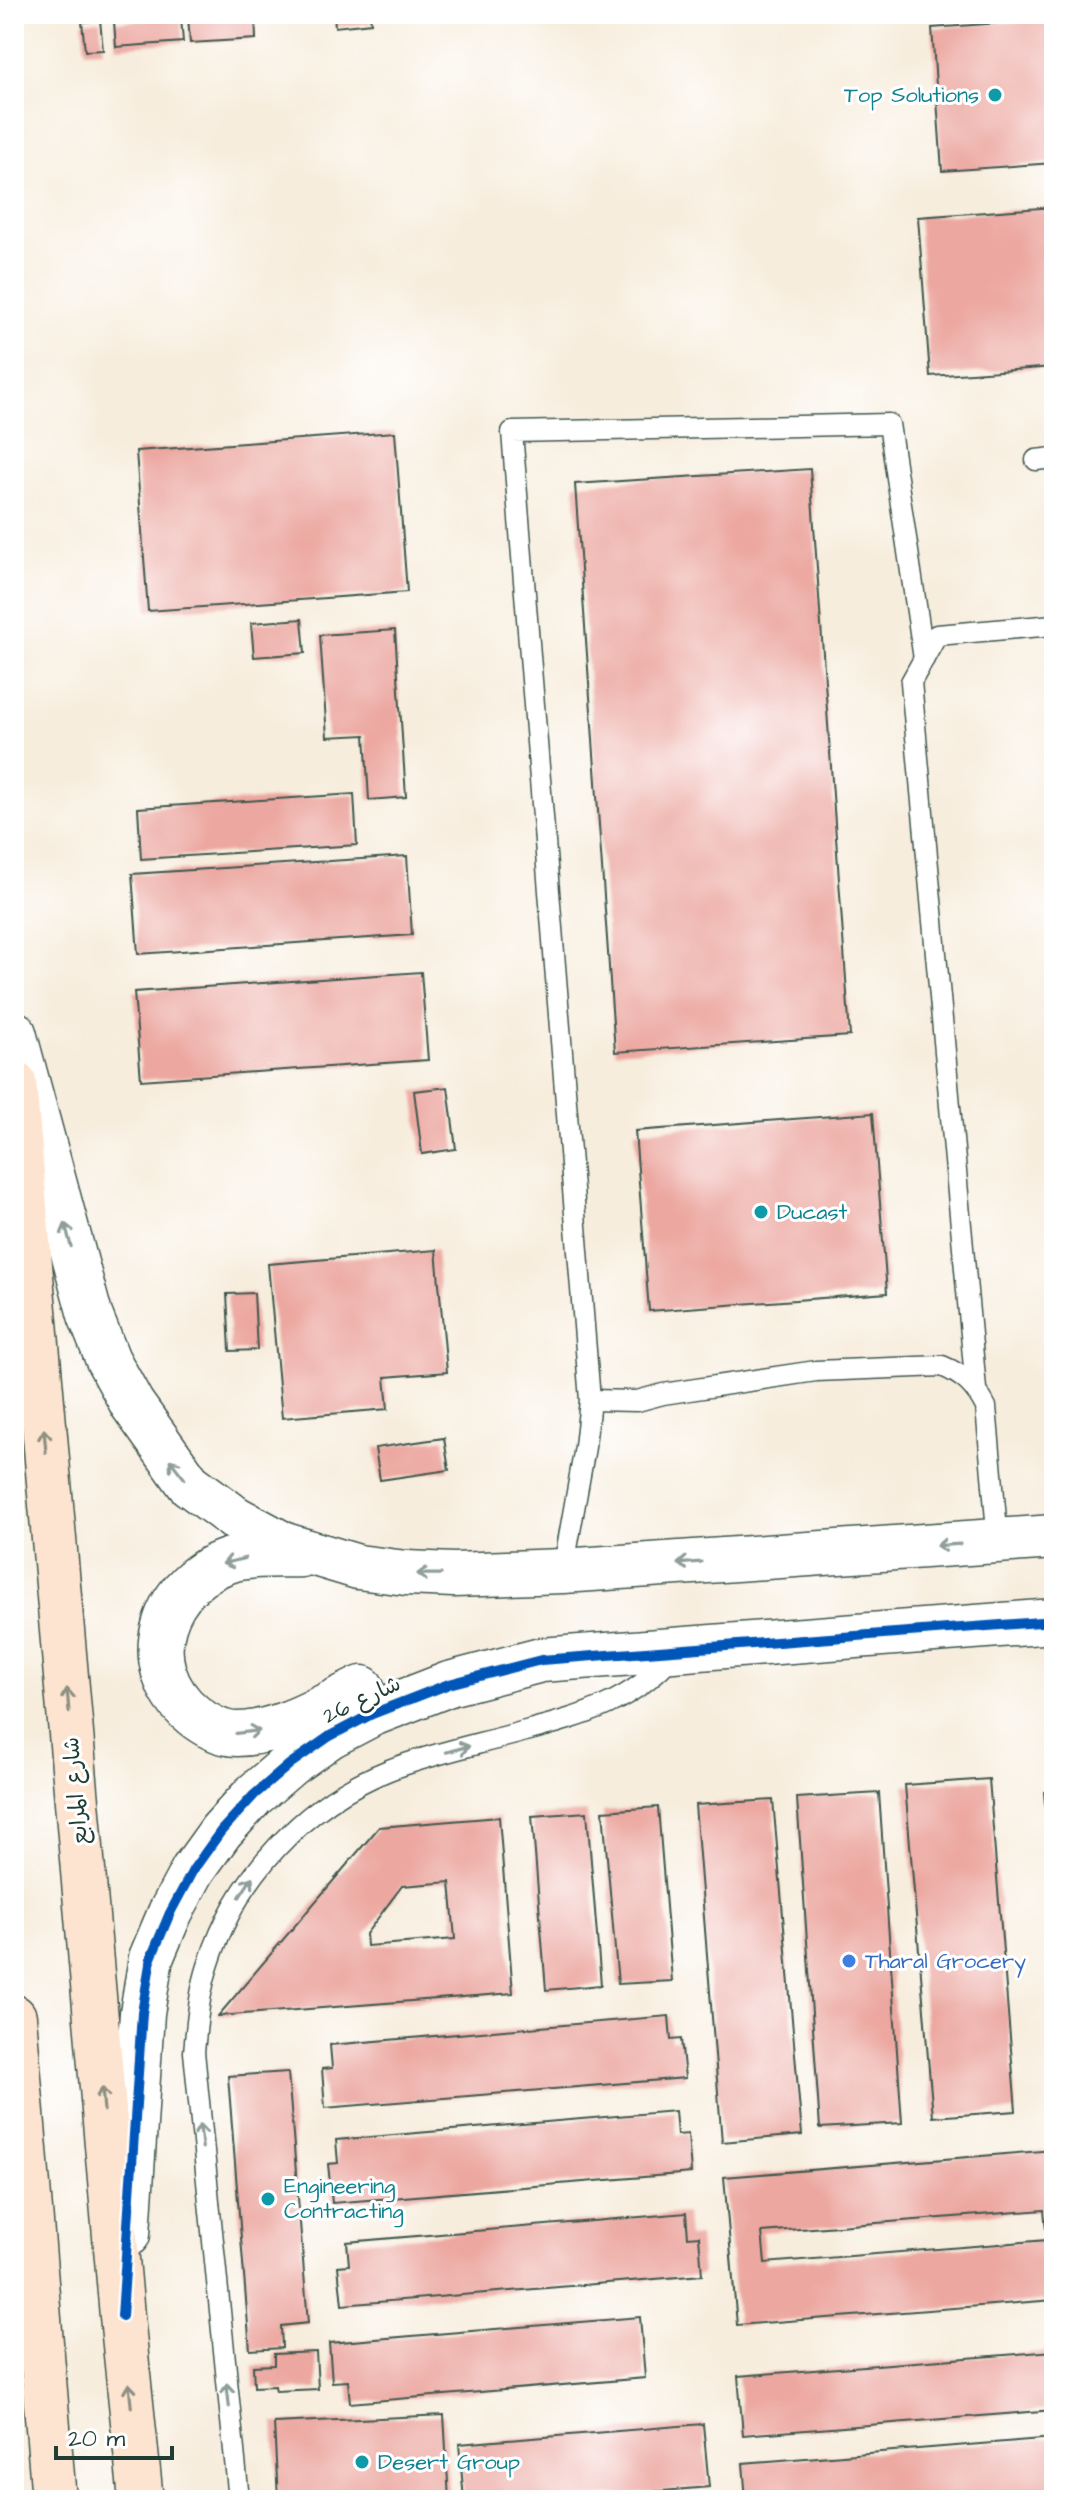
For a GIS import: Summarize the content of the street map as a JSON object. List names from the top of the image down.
{
  "streets": {
    "main road": ["شارع المرابع"],
    "street": ["شارع 26"]
  },
  "crossings": [
    ["شارع 26", "شارع المرابع"]
  ],
  "places": [
    "Top Solutions",
    "Ducast",
    "Tharal Grocery",
    "Engineering Contracting",
    "Desert Group"
  ],
  "scale_bar": "20 m"
}
